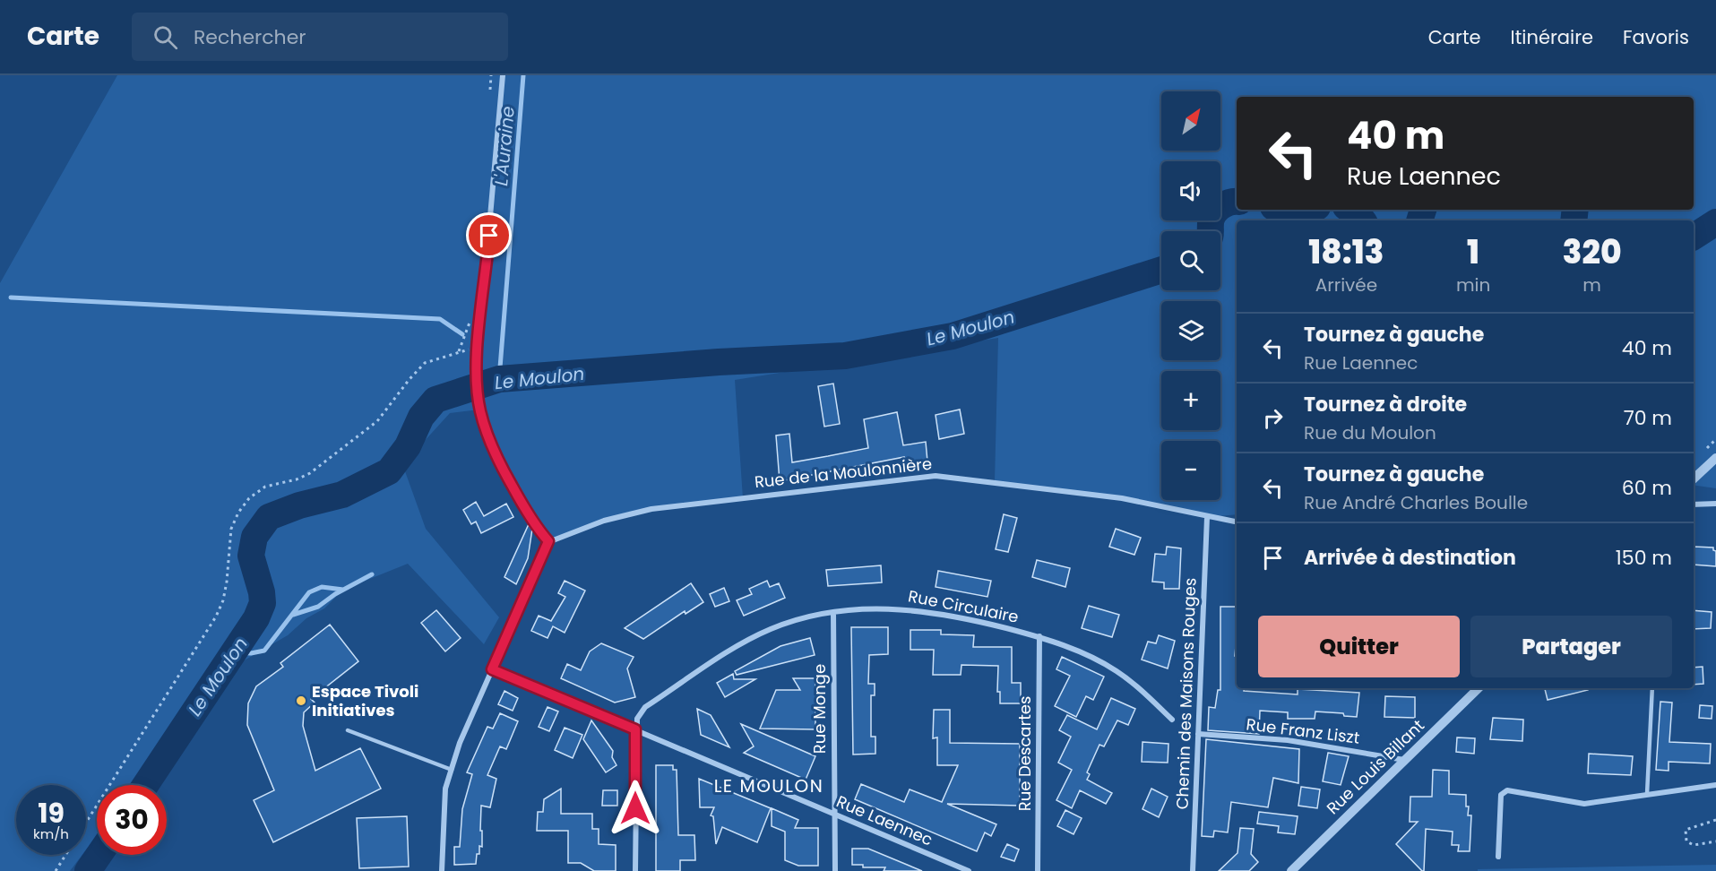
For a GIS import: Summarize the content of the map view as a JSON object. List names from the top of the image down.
{
  "streets": {
    "street": [
      "Rue de la Moulonnière",
      "Rue Circulaire",
      "Chemin des Maisons Rouges",
      "Rue Monge",
      "Rue Franz Liszt",
      "Rue Descartes",
      "Rue Louis Billant",
      "Rue Laennec"
    ]
  },
  "crossings": [
    ["Rue de la Moulonnière", "Chemin des Maisons Rouges"],
    ["Rue Circulaire", "Rue Monge"],
    ["Rue Circulaire", "Rue Descartes"],
    ["Rue Circulaire", "Rue Laennec"],
    ["Chemin des Maisons Rouges", "Rue Franz Liszt"],
    ["Rue Monge", "Rue Laennec"],
    ["Rue Franz Liszt", "Rue Louis Billant"]
  ],
  "districts": ["LE MOULON"],
  "water": ["L'Auraine", "Le Moulon"],
  "places": ["Espace Tivoli Initiatives"],
  "north": "top right",
  "page": {
    "header": "Carte",
    "search": "Rechercher",
    "nav": ["Carte", "Itinéraire", "Favoris"],
    "map_buttons": ["+", "−"],
    "turn": ["40 m", "Rue Laennec"],
    "eta": [
      "18:13",
      "Arrivée",
      "1",
      "min",
      "320",
      "m"
    ],
    "list": [
      {
        "name": "Tournez à gauche",
        "note": "Rue Laennec",
        "value": "40 m"
      },
      {
        "name": "Tournez à droite",
        "note": "Rue du Moulon",
        "value": "70 m"
      },
      {
        "name": "Tournez à gauche",
        "note": "Rue André Charles Boulle",
        "value": "60 m"
      },
      {
        "name": "Arrivée à destination",
        "value": "150 m"
      }
    ],
    "buttons": ["Quitter", "Partager"],
    "speed": "19 km/h",
    "limit": "30"
  }
}
